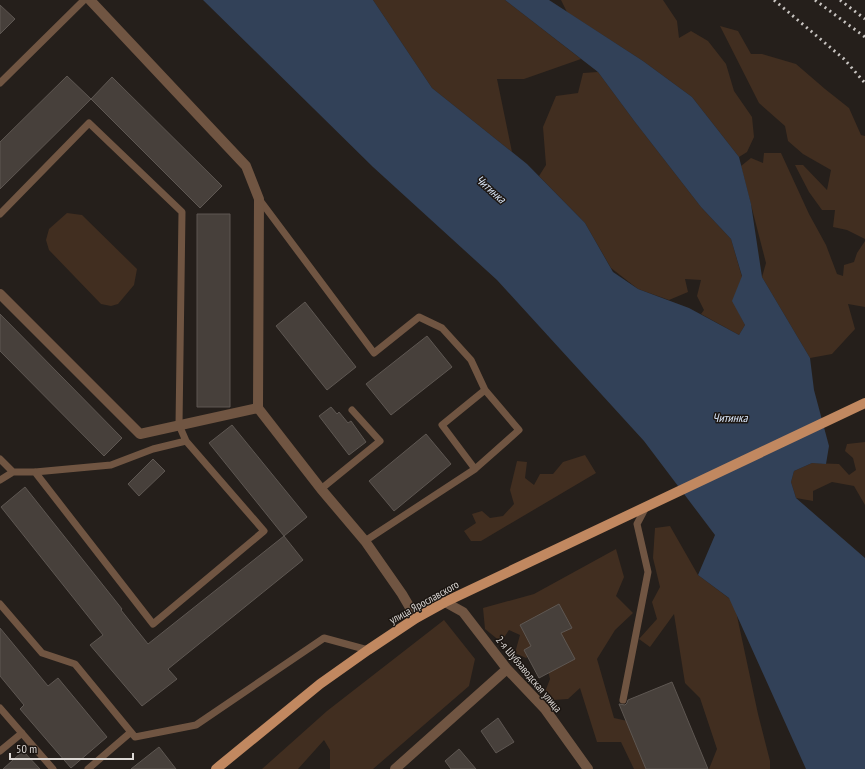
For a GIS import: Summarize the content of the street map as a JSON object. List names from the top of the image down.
{
  "streets": {
    "main road": ["улица Ярославского"],
    "street": ["2-я Шубзаводская улица"]
  },
  "crossings": [
    ["улица Ярославского", "2-я Шубзаводская улица"]
  ],
  "water": ["Читинка"],
  "scale_bar": "50 m"
}
